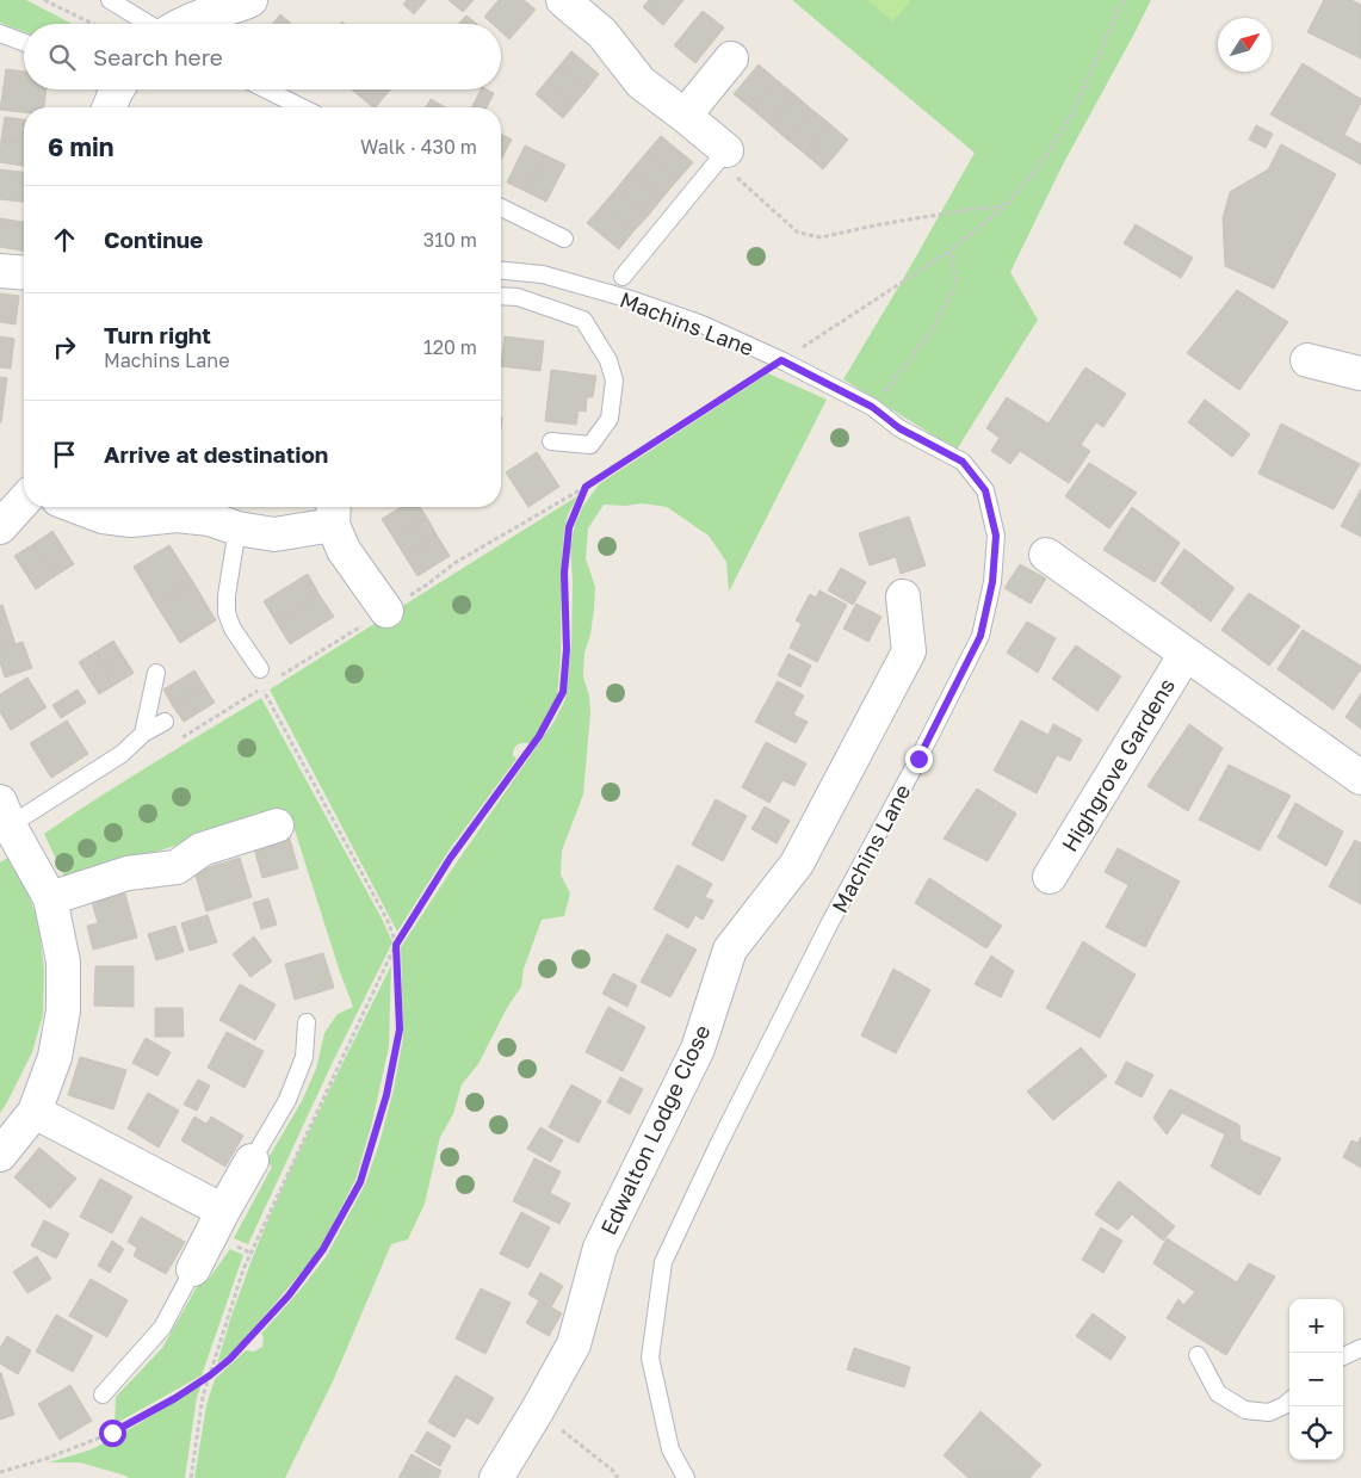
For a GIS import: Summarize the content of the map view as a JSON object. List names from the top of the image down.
{
  "streets": {
    "street": ["Highgrove Gardens", "Edwalton Lodge Close"],
    "lane": ["Machins Lane"]
  },
  "north": "top right",
  "page": {
    "search": "Search here",
    "heading": ["6 min", "Walk · 430 m"],
    "list": [
      ["Continue", "310 m"],
      ["Turn right", "Machins Lane", "120 m"],
      "Arrive at destination"
    ],
    "map_buttons": ["+", "−"]
  }
}
